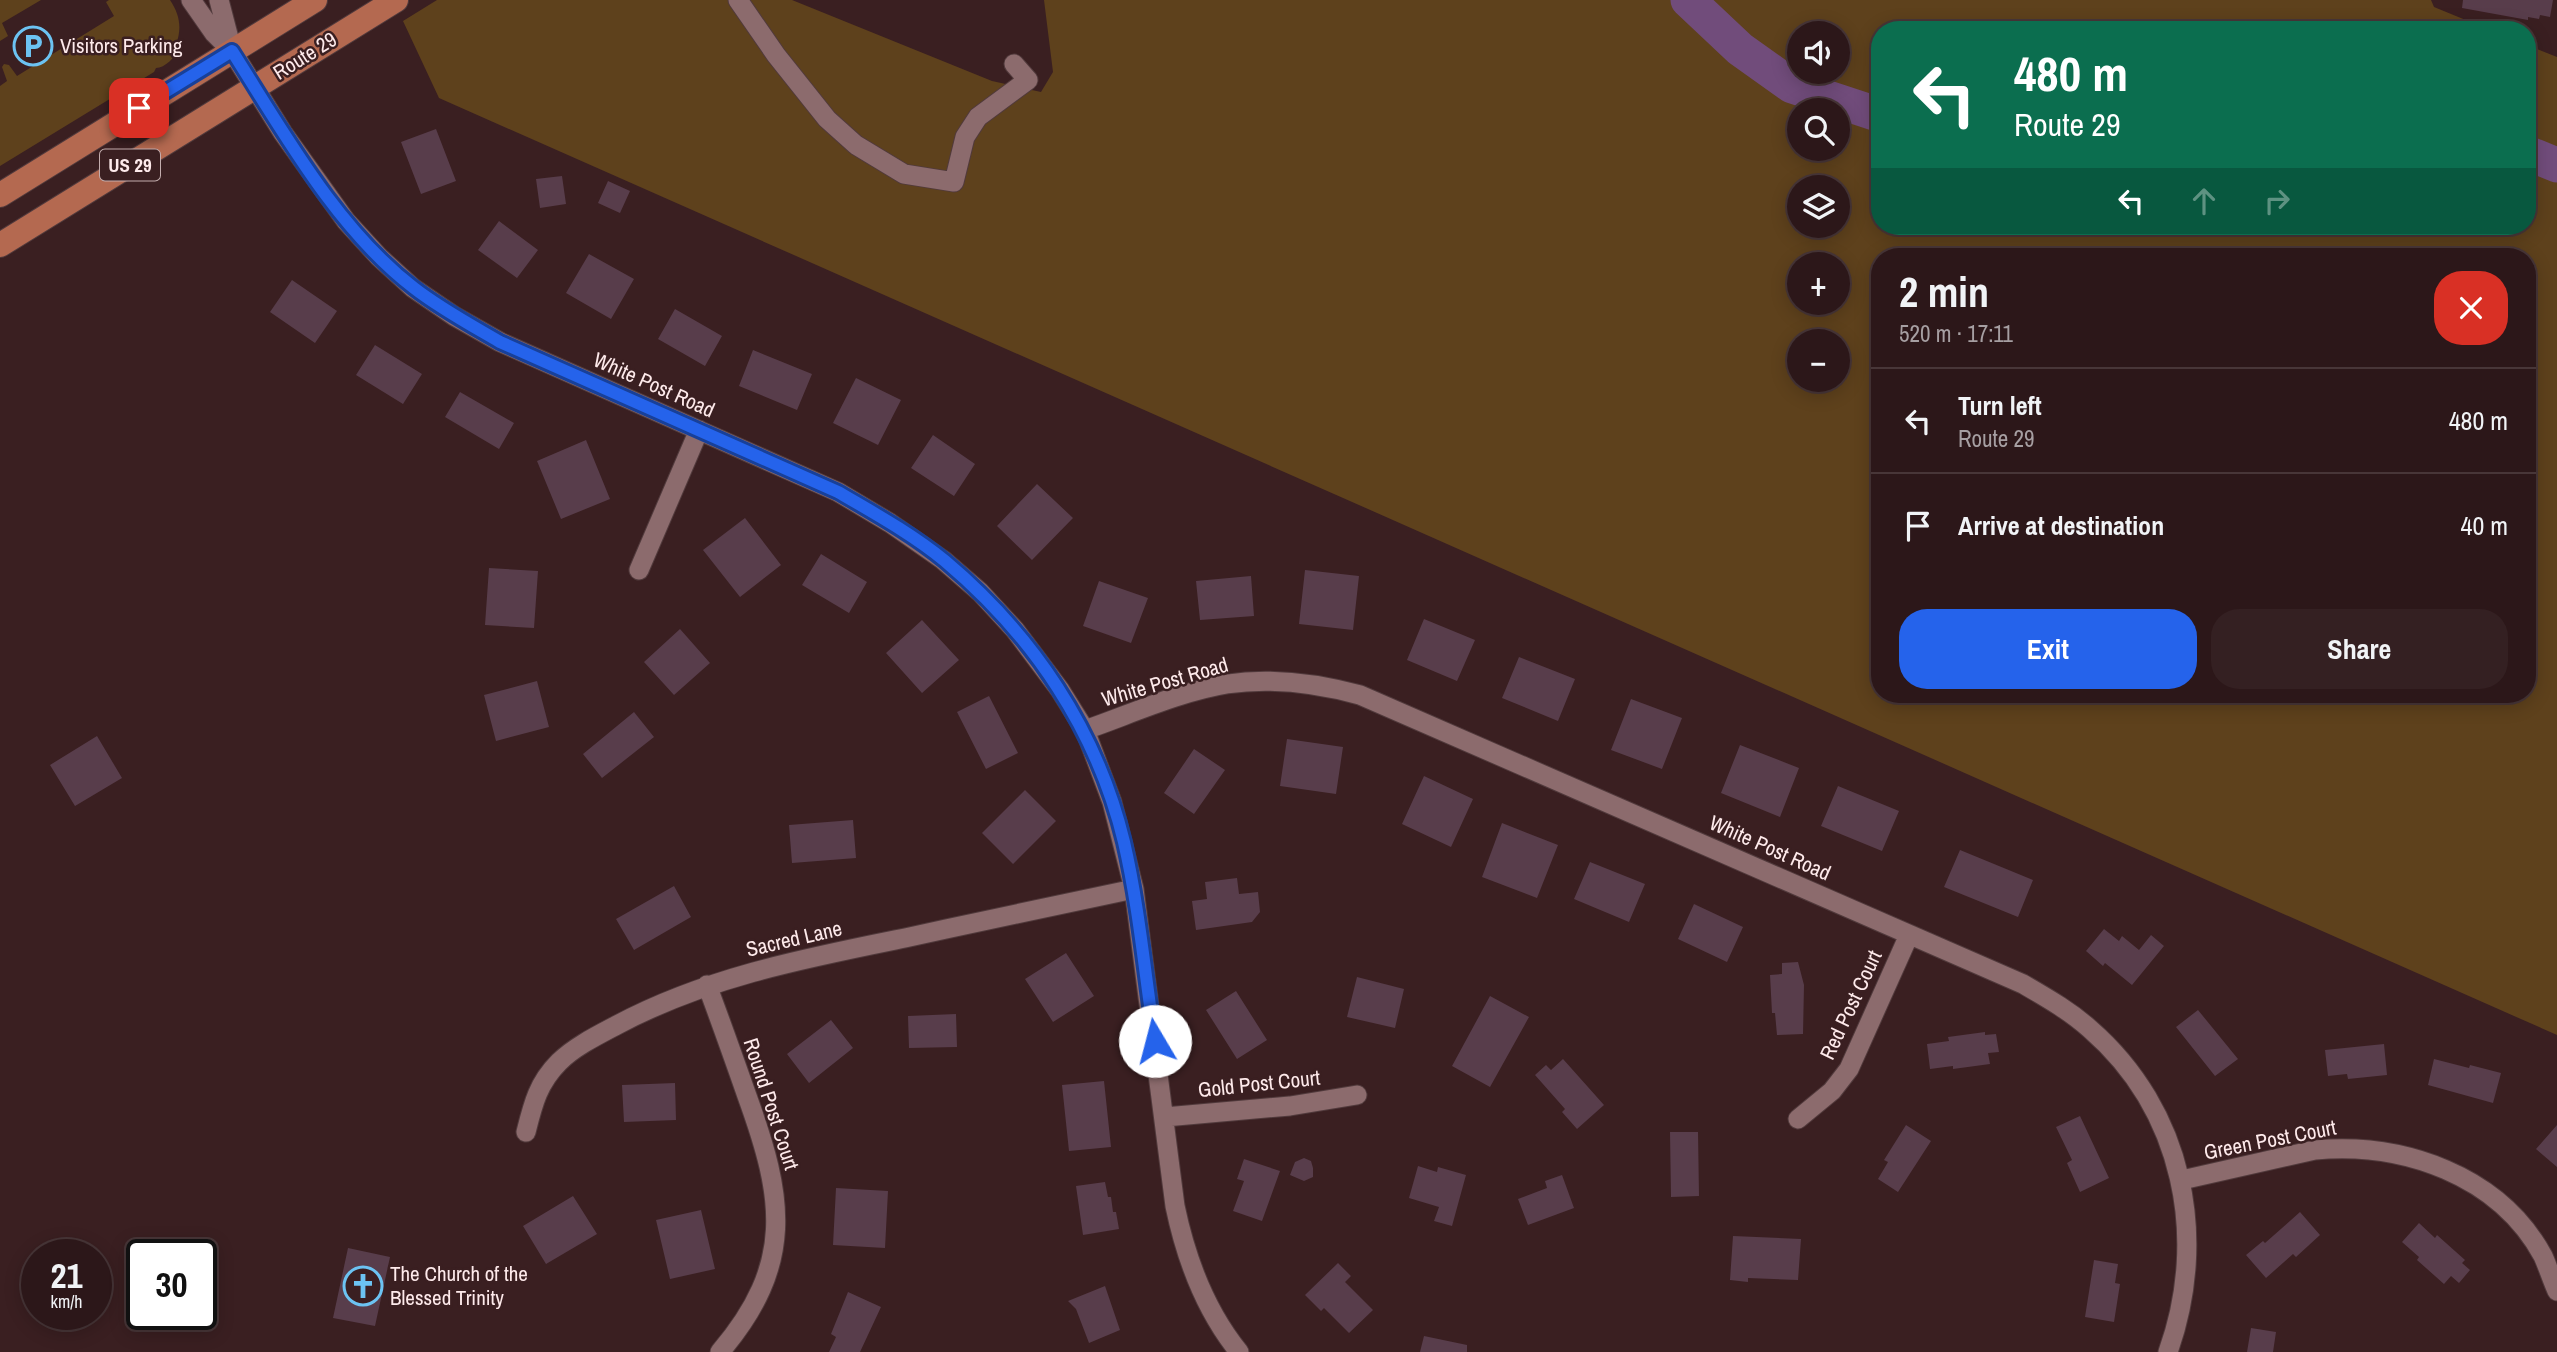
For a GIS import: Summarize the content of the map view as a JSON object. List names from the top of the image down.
{
  "streets": {
    "main road": ["Route 29", "US 29"],
    "street": [
      "White Post Road",
      "Sacred Lane",
      "Red Post Court",
      "Gold Post Court",
      "Round Post Court",
      "Green Post Court"
    ]
  },
  "crossings": [
    ["Route 29", "White Post Road"],
    ["White Post Road", "Sacred Lane"],
    ["White Post Road", "Red Post Court"],
    ["White Post Road", "Gold Post Court"],
    ["White Post Road", "Green Post Court"],
    ["Sacred Lane", "Round Post Court"]
  ],
  "places": {
    "parking": ["Visitors Parking"],
    "church": ["The Church of the Blessed Trinity"]
  },
  "page": {
    "map_buttons": ["+", "−"],
    "turn": ["480 m", "Route 29"],
    "heading": ["2 min", "520 m · 17:11"],
    "list": [
      {
        "name": "Turn left",
        "note": "Route 29",
        "value": "480 m"
      },
      {
        "name": "Arrive at destination",
        "value": "40 m"
      }
    ],
    "buttons": ["Exit", "Share"],
    "speed": "21 km/h",
    "limit": "30"
  }
}
